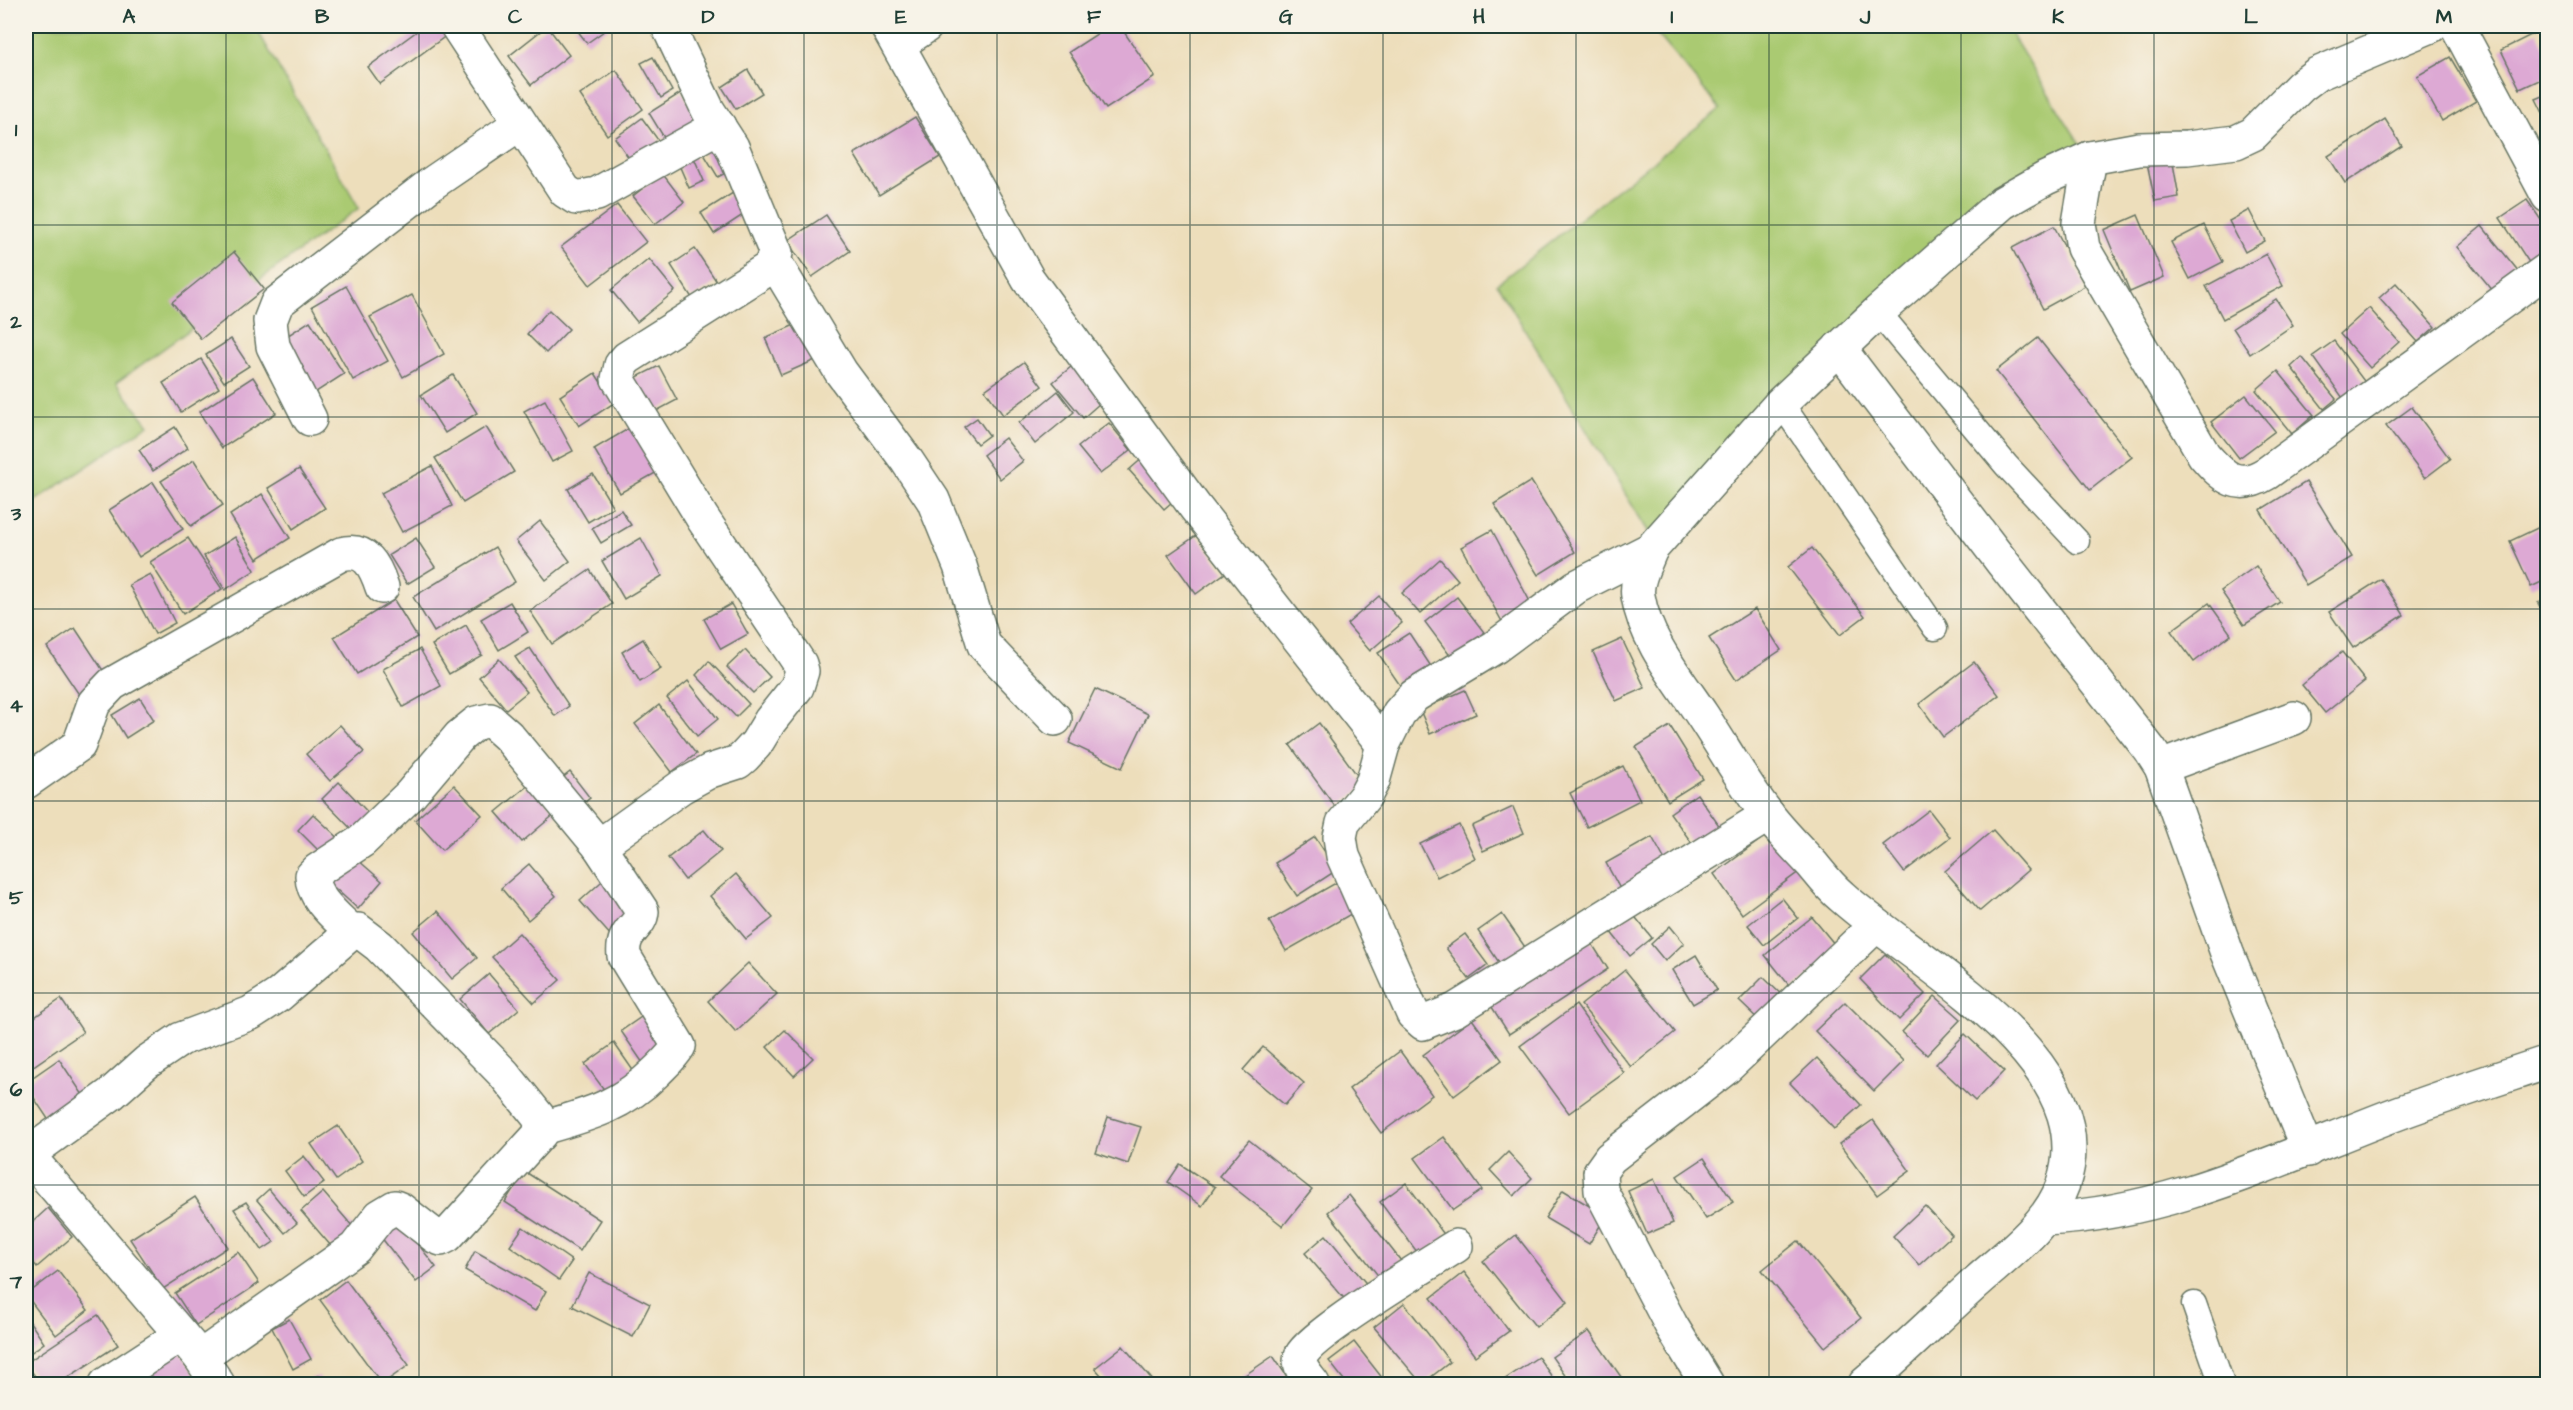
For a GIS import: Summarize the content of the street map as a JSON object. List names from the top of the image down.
{
  "grid": {
    "columns": [
      "A",
      "B",
      "C",
      "D",
      "E",
      "F",
      "G",
      "H",
      "I",
      "J",
      "K",
      "L",
      "M"
    ],
    "rows": [
      "1",
      "2",
      "3",
      "4",
      "5",
      "6",
      "7"
    ]
  }
}
